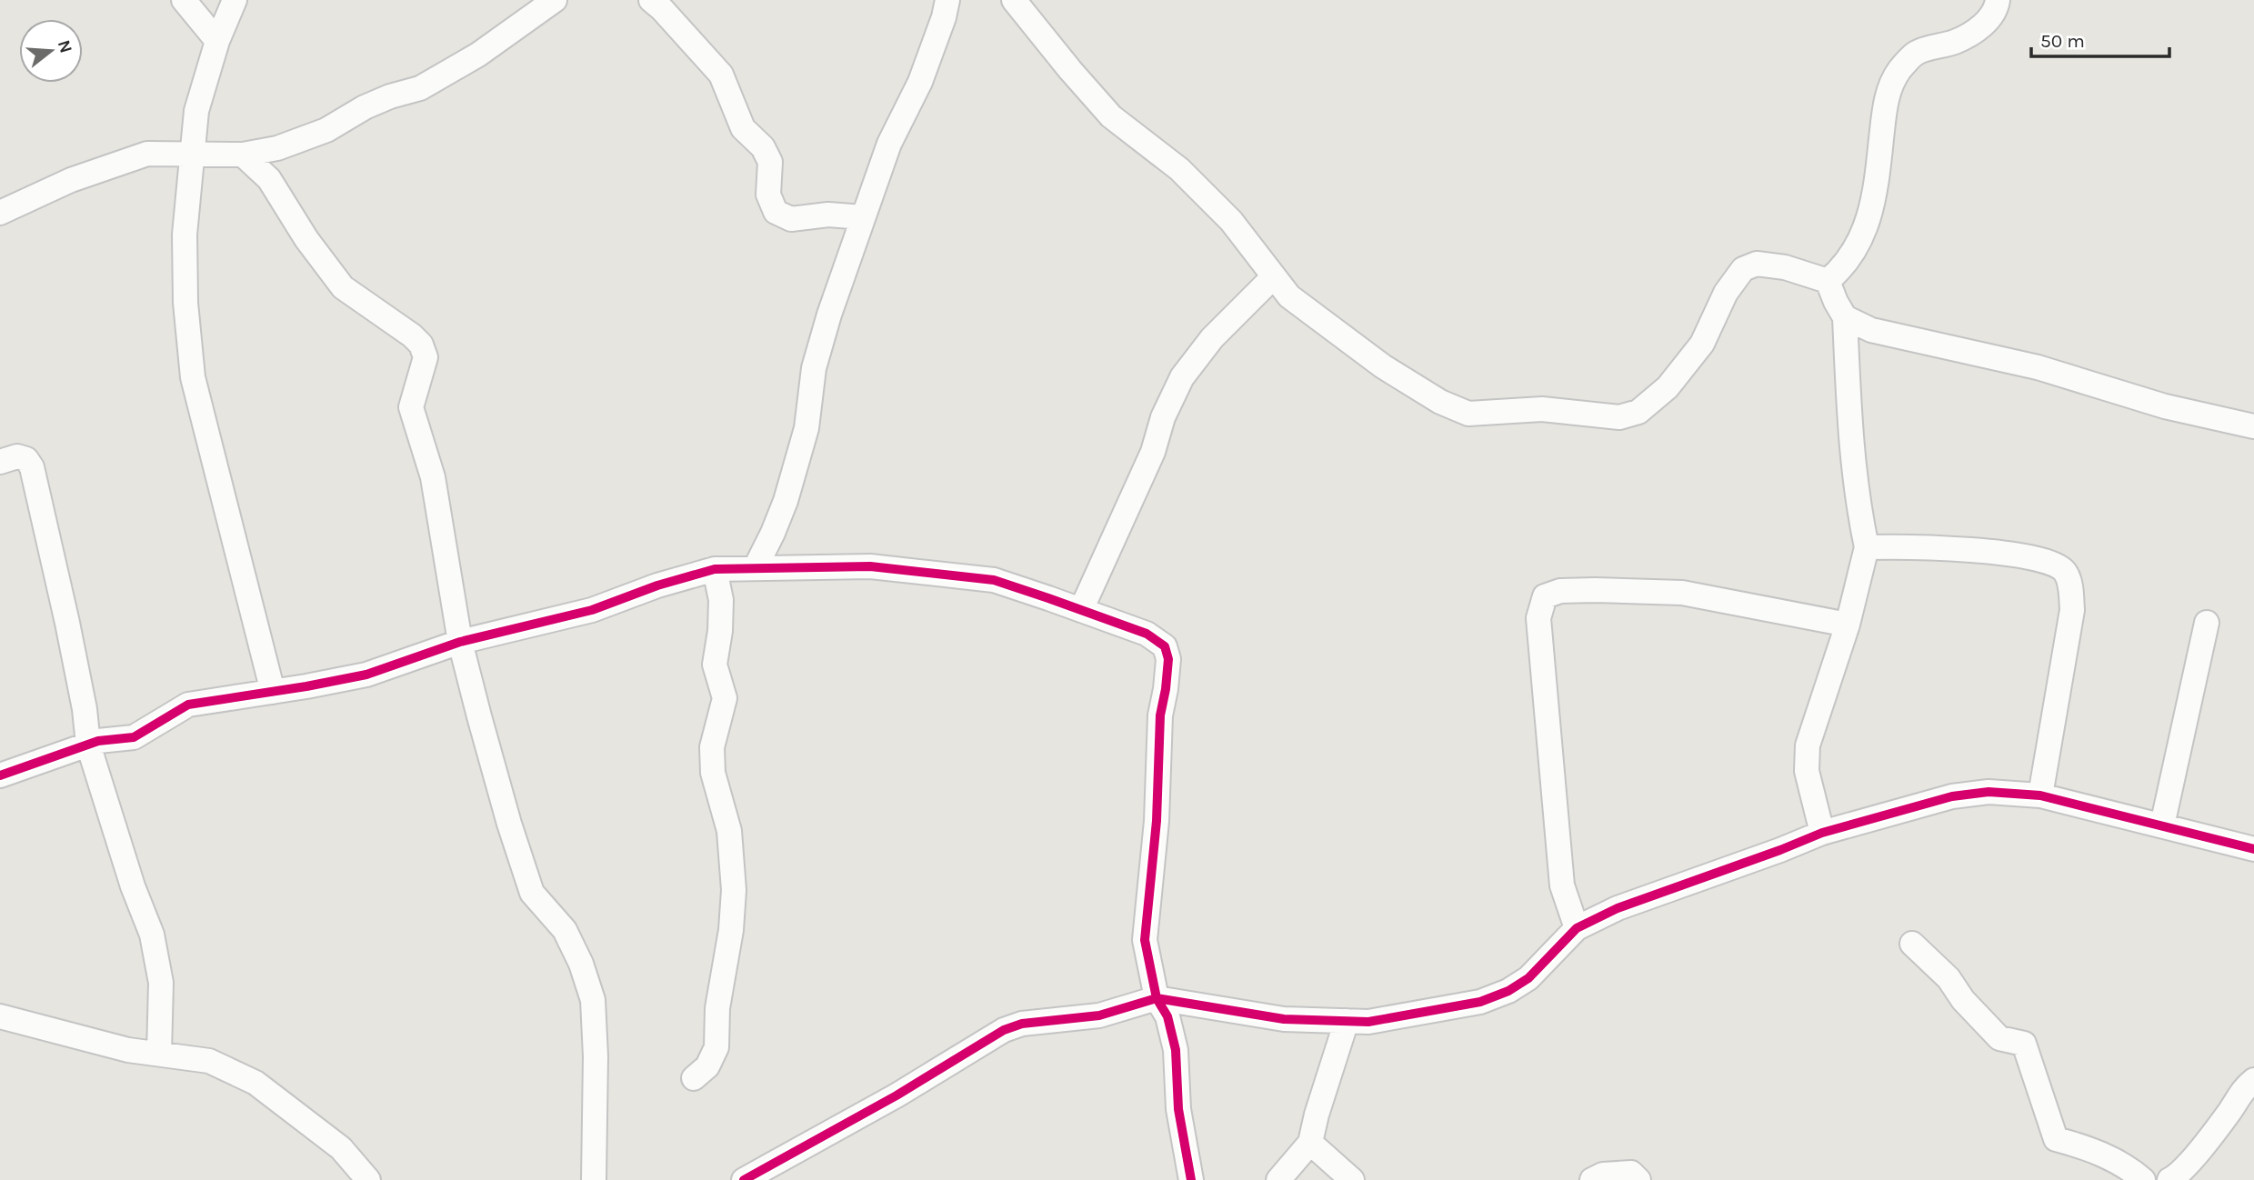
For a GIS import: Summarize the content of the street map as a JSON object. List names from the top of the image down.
{
  "scale_bar": "50 m",
  "north": "right"
}
